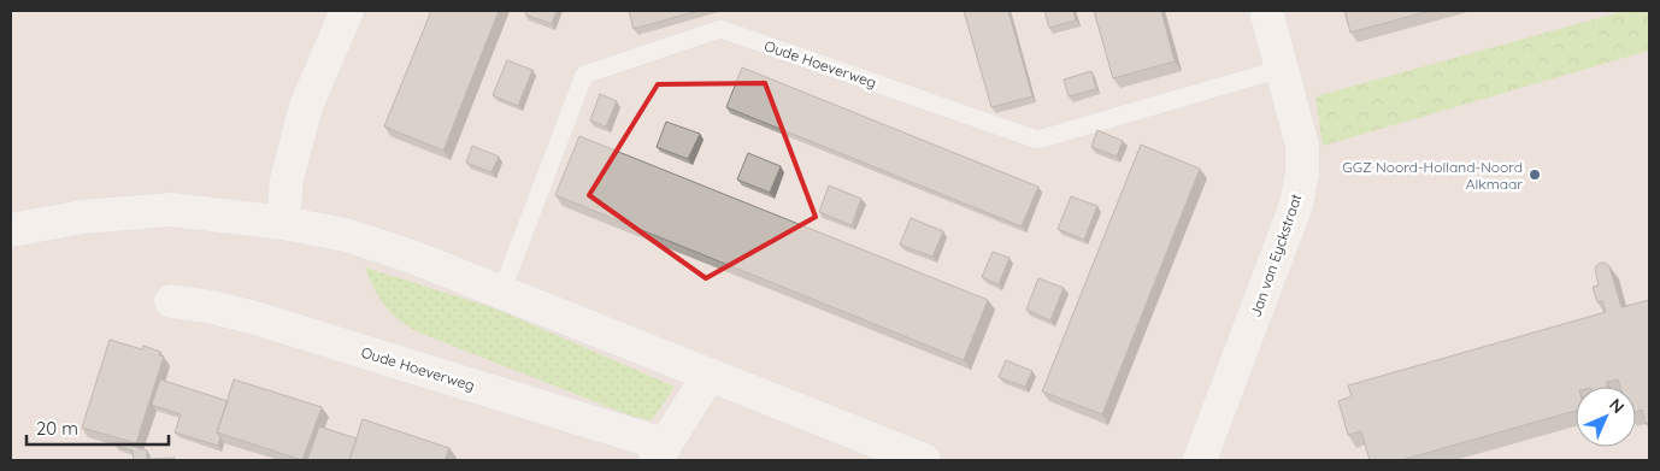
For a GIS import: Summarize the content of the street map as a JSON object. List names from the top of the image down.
{
  "streets": {
    "street": ["Oude Hoeverweg", "Jan van Eyckstraat"]
  },
  "crossings": [
    ["Oude Hoeverweg", "Jan van Eyckstraat"]
  ],
  "places": ["GGZ Noord-Holland-Noord Alkmaar"],
  "scale_bar": "20 m",
  "north": "top right"
}
